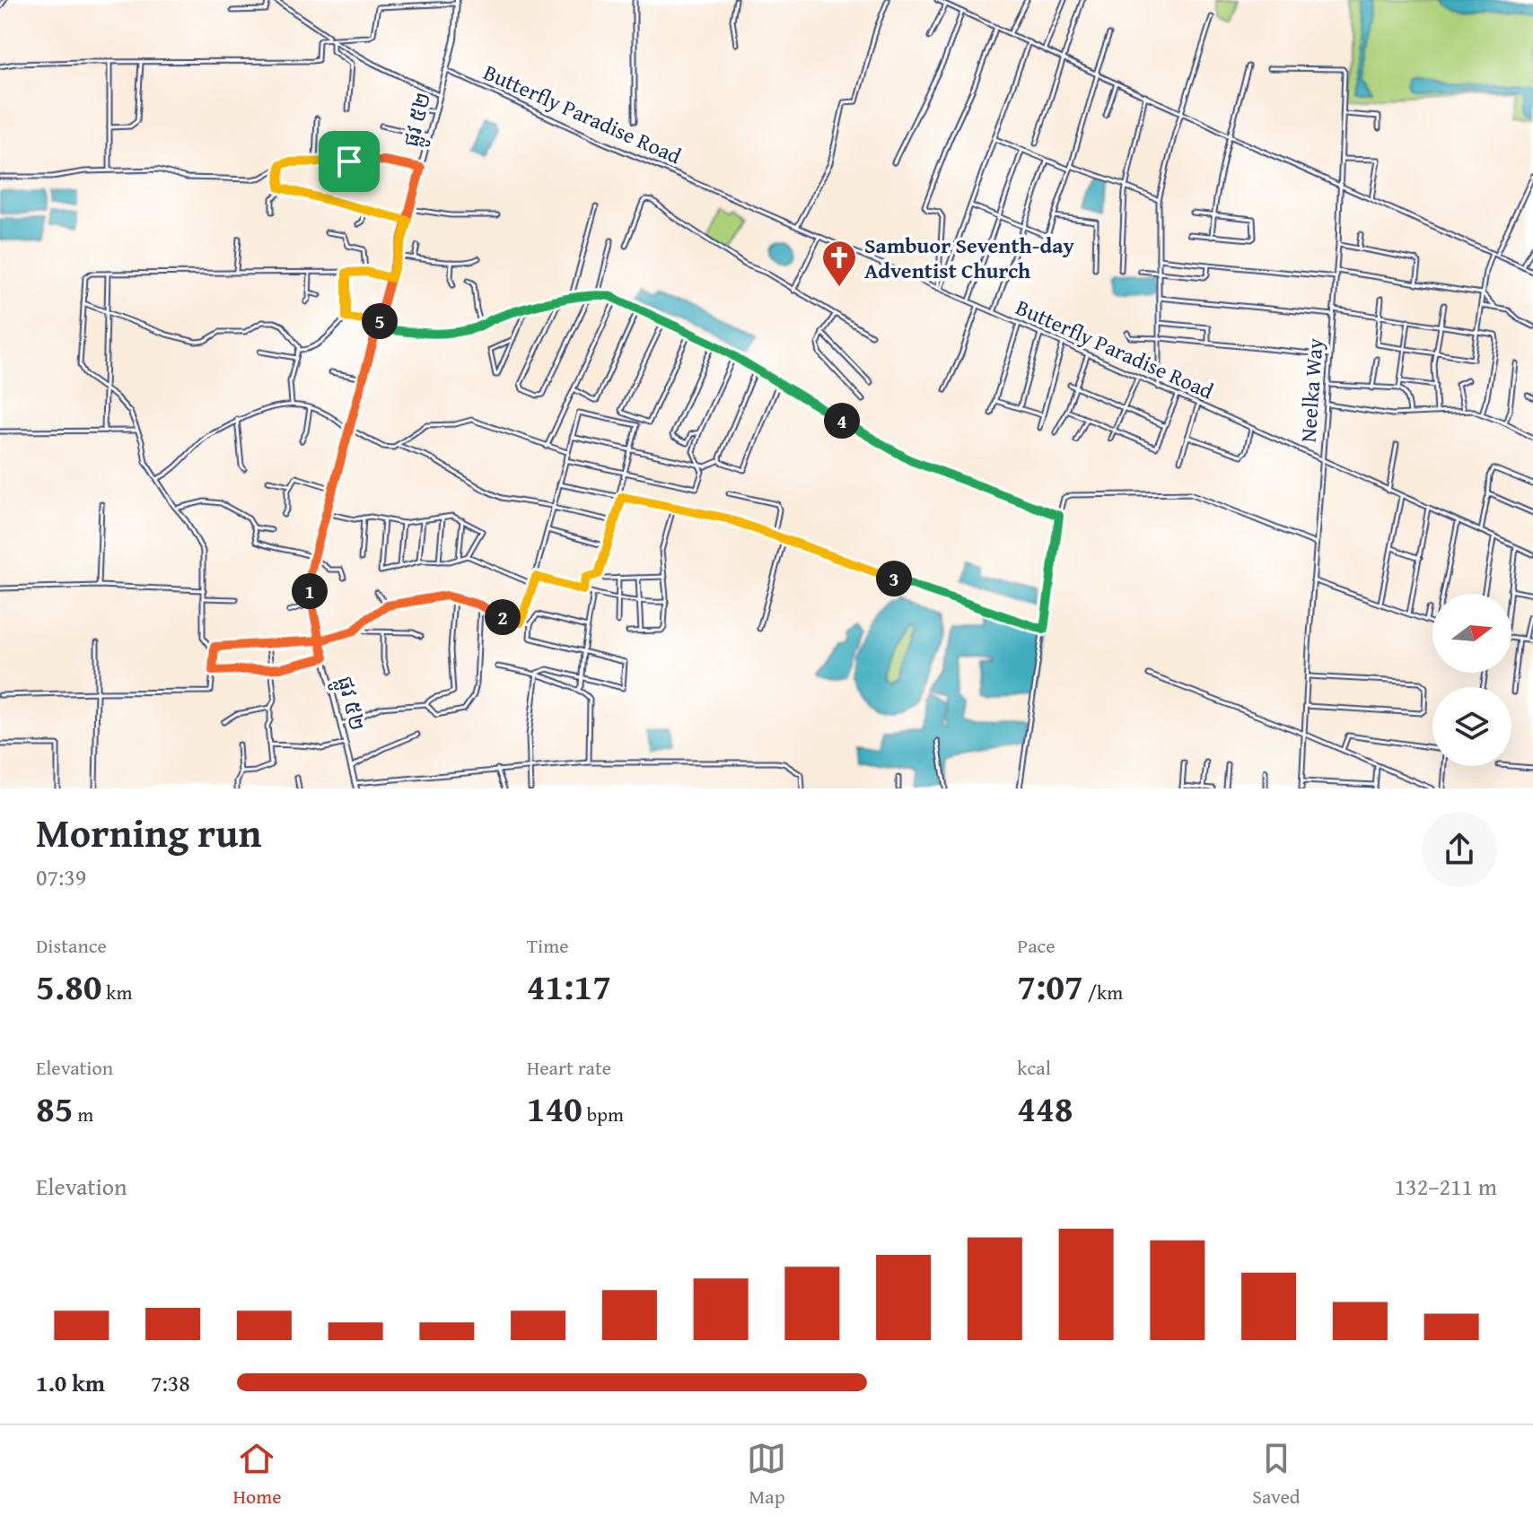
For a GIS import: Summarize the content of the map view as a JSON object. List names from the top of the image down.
{
  "streets": {
    "street": ["Butterfly Paradise Road", "ផ្លូវ ៥២", "Neelka Way"]
  },
  "crossings": [
    ["Butterfly Paradise Road", "ផ្លូវ ៥២"],
    ["Butterfly Paradise Road", "Neelka Way"]
  ],
  "places": {
    "church": ["Sambuor Seventh-day Adventist Church"]
  },
  "north": "right",
  "page": {
    "pins": [
      "5",
      "4",
      "3",
      "1",
      "2"
    ],
    "heading": ["Morning run", "07:39"],
    "stats": [
      ["Distance", "5.80 km"],
      ["Time", "41:17"],
      ["Pace", "7:07 /km"],
      ["Elevation", "85 m"],
      ["Heart rate", "140 bpm"],
      ["kcal", "448"]
    ],
    "chart": ["Elevation", "132–211 m"],
    "list": [
      {
        "name": "1.0 km",
        "note": "7:38"
      }
    ],
    "tabs": ["Home", "Map", "Saved"]
  }
}
